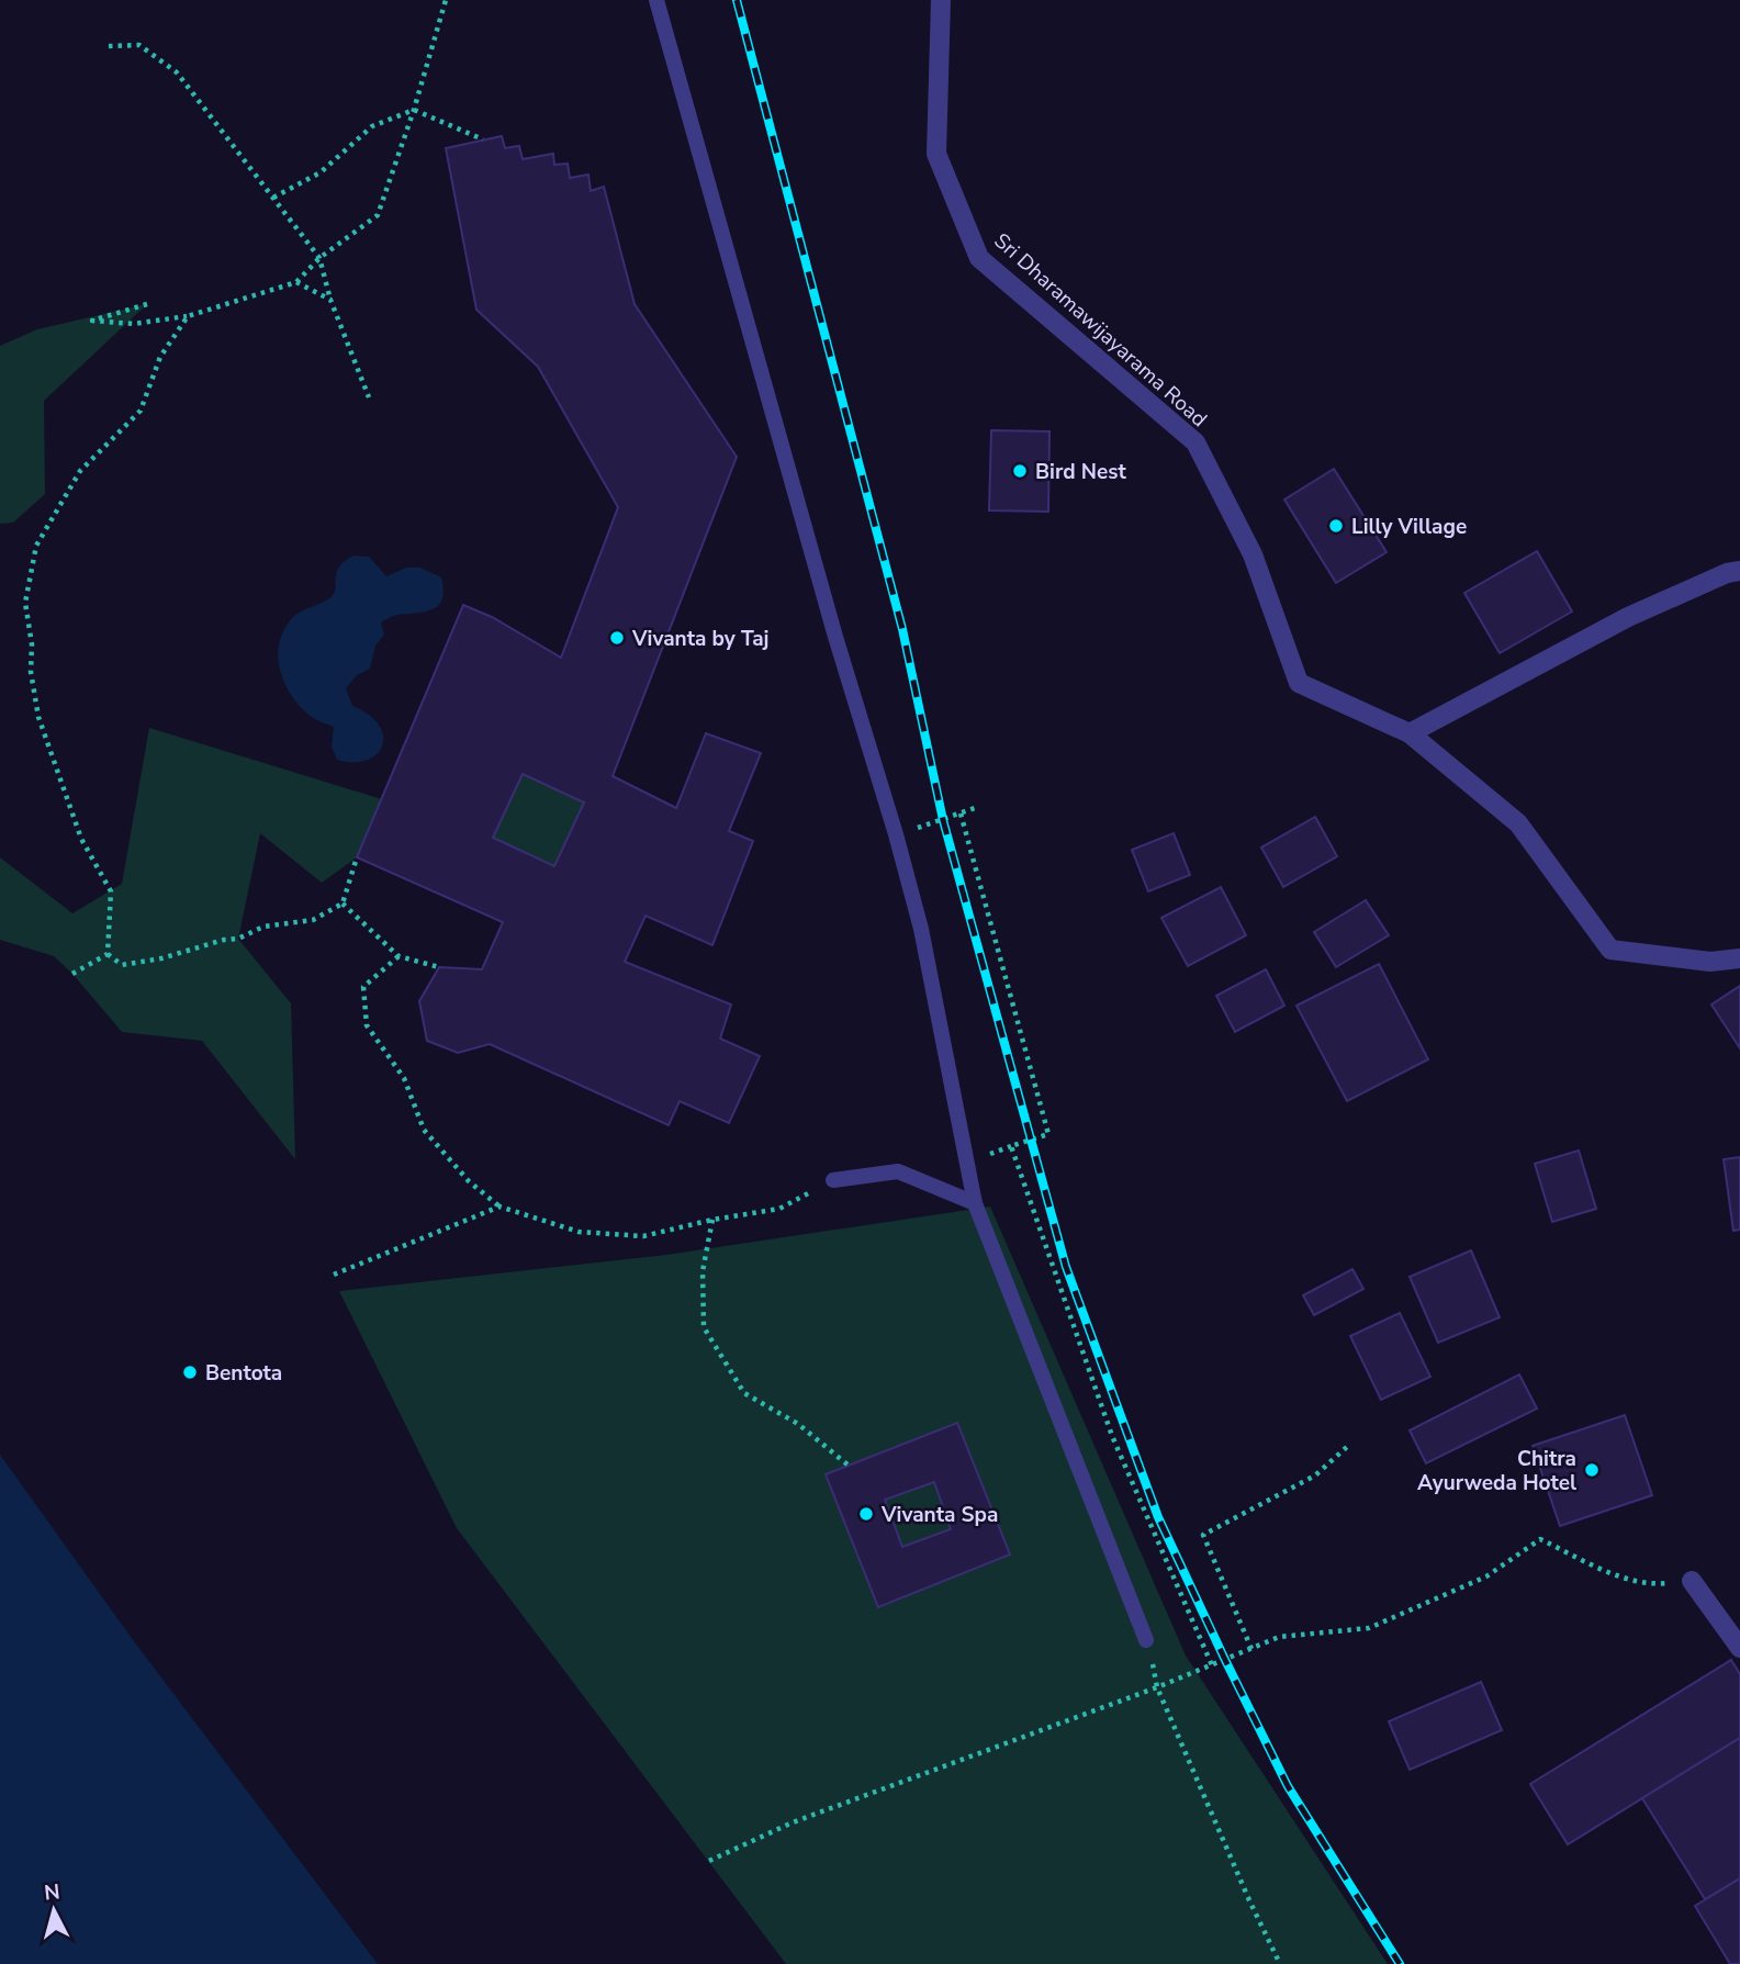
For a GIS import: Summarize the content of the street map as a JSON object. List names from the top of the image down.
{
  "streets": {
    "street": ["Sri Dharamawijayarama Road"]
  },
  "places": [
    "Bird Nest",
    "Lilly Village",
    "Vivanta by Taj",
    "Bentota",
    "Chitra Ayurweda Hotel",
    "Vivanta Spa"
  ],
  "north": "top"
}
